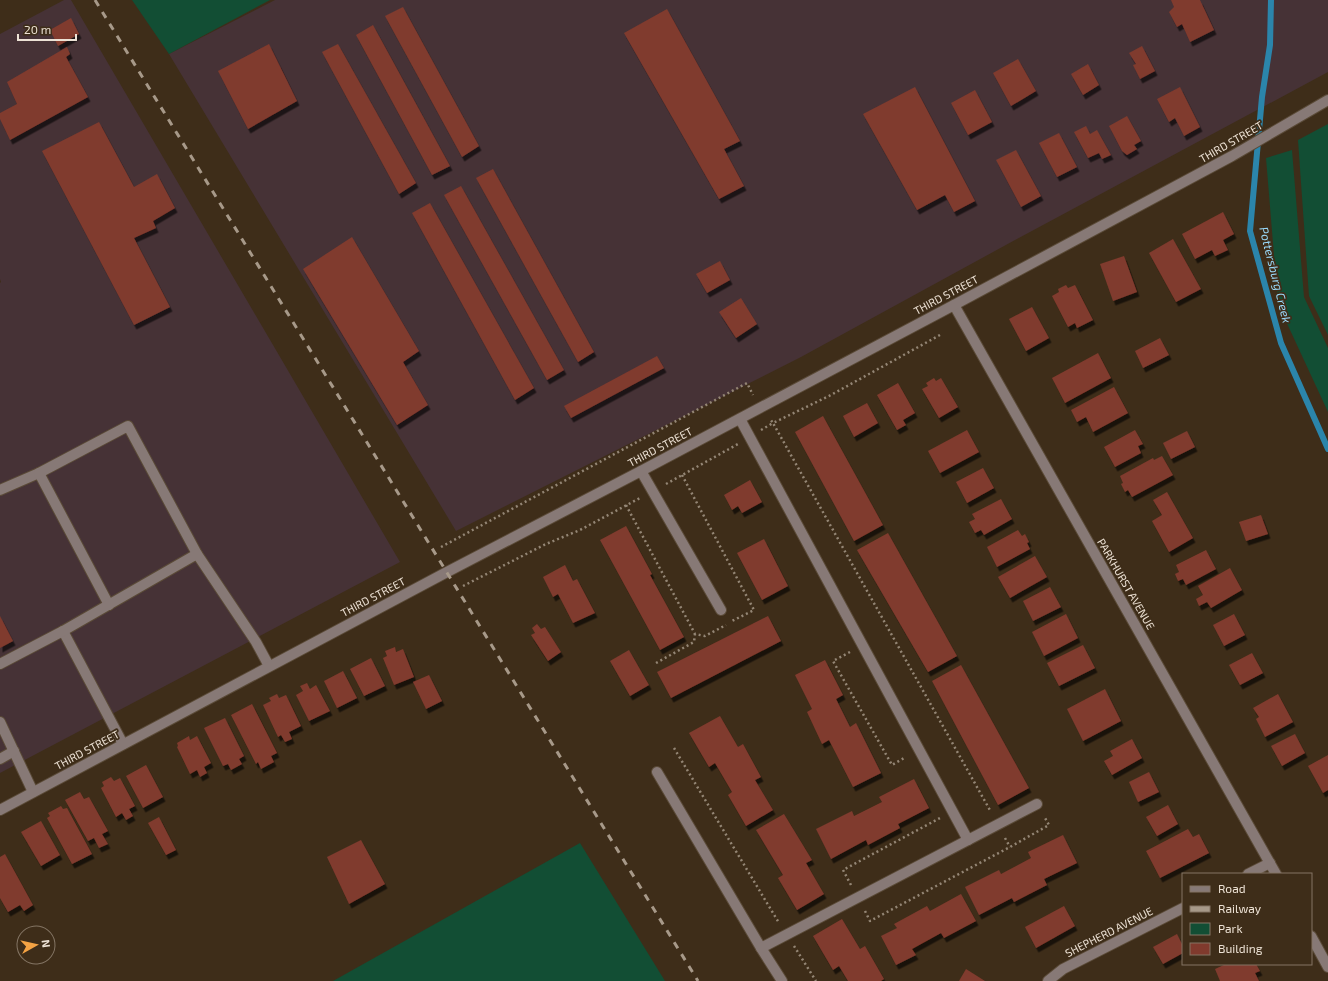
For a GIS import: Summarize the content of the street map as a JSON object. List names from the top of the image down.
{
  "streets": {
    "street": ["THIRD STREET", "PARKHURST AVENUE", "SHEPHERD AVENUE"]
  },
  "crossings": [
    ["THIRD STREET", "PARKHURST AVENUE"]
  ],
  "water": ["Pottersburg Creek"],
  "legend": [
    "Road",
    "Railway",
    "Park",
    "Building"
  ],
  "scale_bar": "20 m",
  "north": "right"
}
